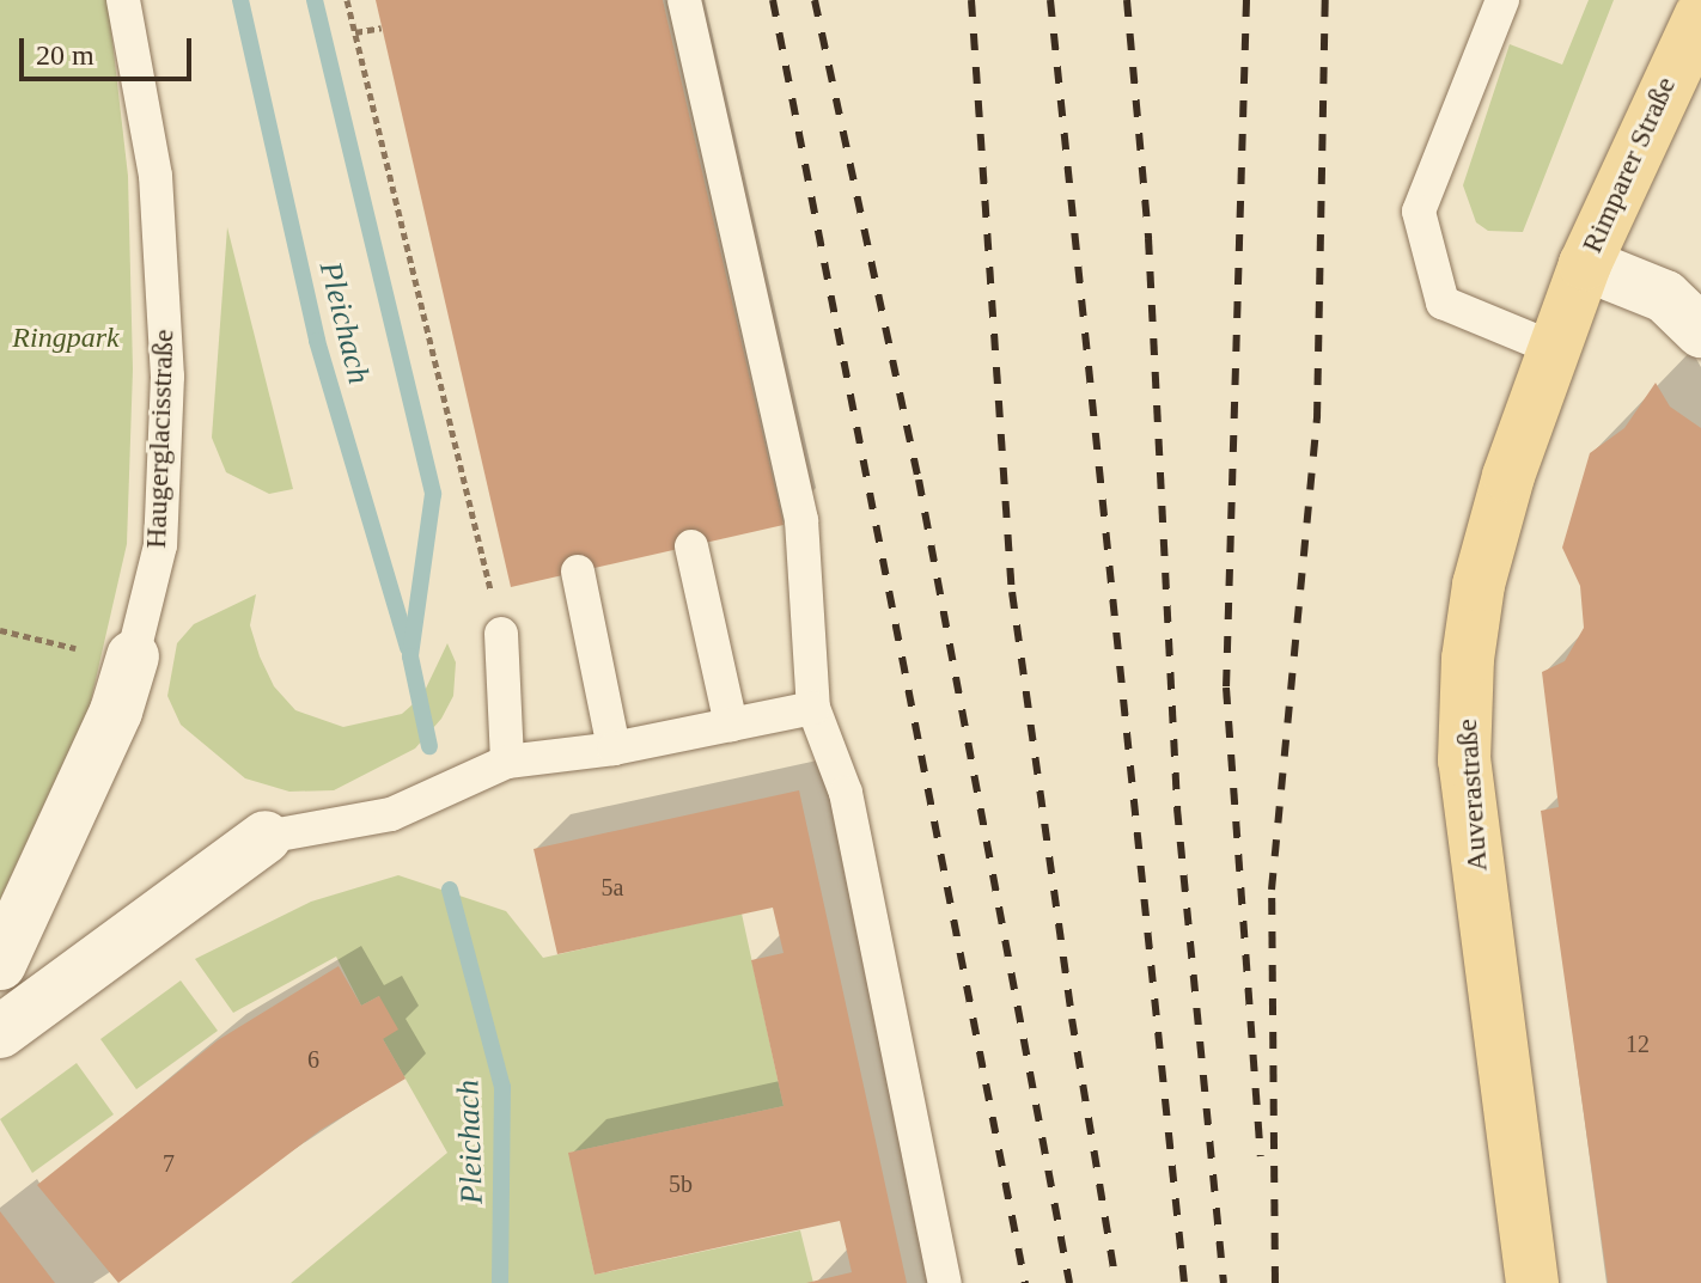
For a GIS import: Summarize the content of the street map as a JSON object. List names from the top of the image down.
{
  "streets": {
    "main road": ["Rimparer Straße", "Auverastraße"],
    "street": ["Haugerglacisstraße"]
  },
  "crossings": [
    ["Rimparer Straße", "Auverastraße"]
  ],
  "water": ["Pleichach"],
  "parks": ["Ringpark"],
  "house_numbers": [
    "5a",
    "12",
    "6",
    "7",
    "5b"
  ],
  "scale_bar": "20 m"
}
